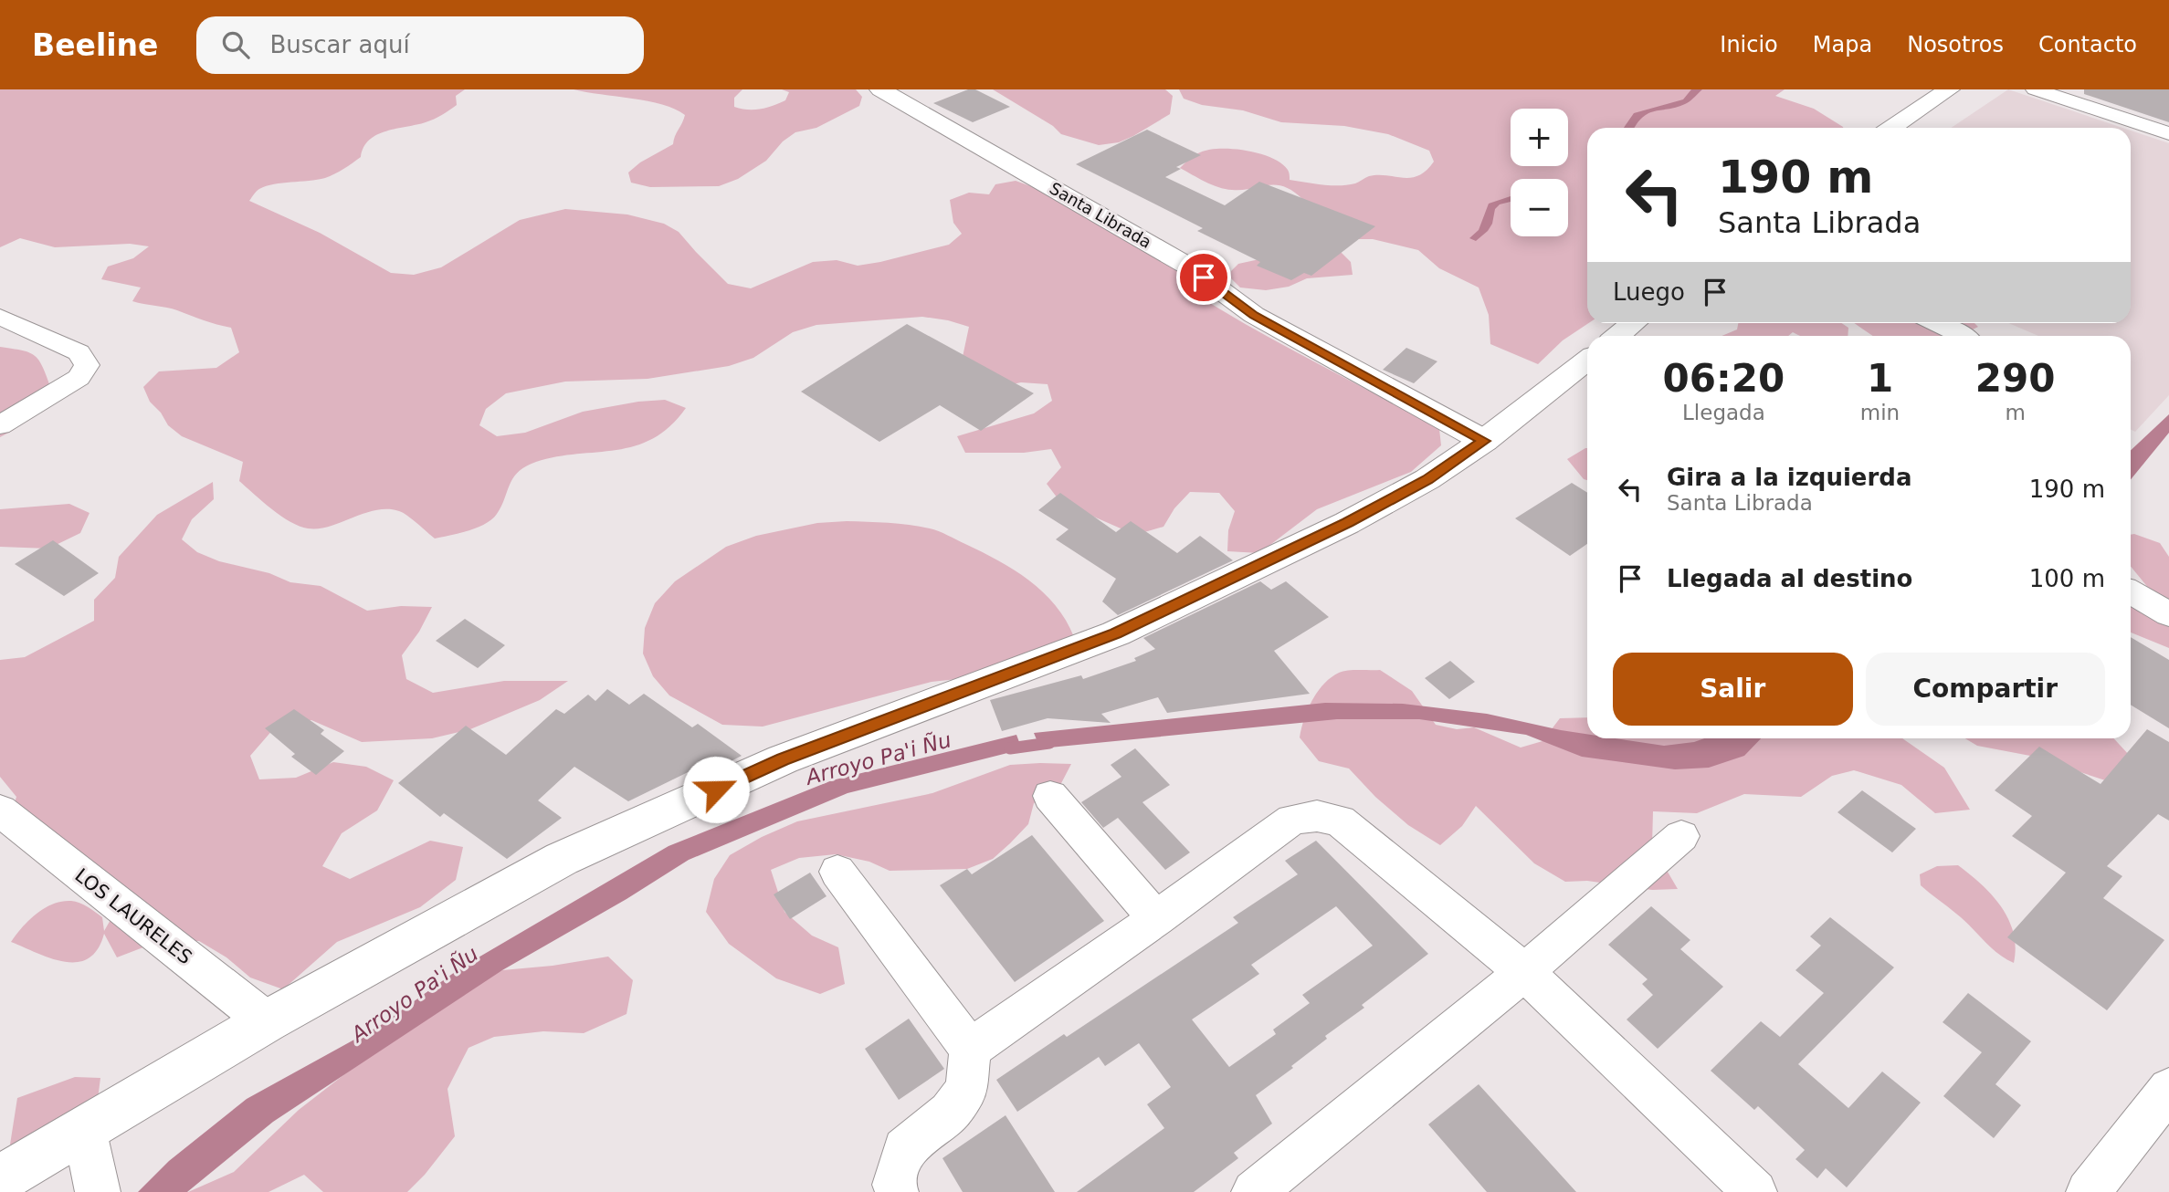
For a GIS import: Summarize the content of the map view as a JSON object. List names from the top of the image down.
{
  "streets": {
    "main road": ["Santa Librada"],
    "street": ["LOS LAURELES"]
  },
  "water": ["Arroyo Pa'i Ñu"],
  "page": {
    "header": "Beeline",
    "search": "Buscar aquí",
    "nav": [
      "Inicio",
      "Mapa",
      "Nosotros",
      "Contacto"
    ],
    "map_buttons": ["+", "−"],
    "turn": ["190 m", "Santa Librada"],
    "then": "Luego",
    "eta": [
      "06:20",
      "Llegada",
      "1",
      "min",
      "290",
      "m"
    ],
    "list": [
      {
        "name": "Gira a la izquierda",
        "note": "Santa Librada",
        "value": "190 m"
      },
      {
        "name": "Llegada al destino",
        "value": "100 m"
      }
    ],
    "buttons": ["Salir", "Compartir"]
  }
}
